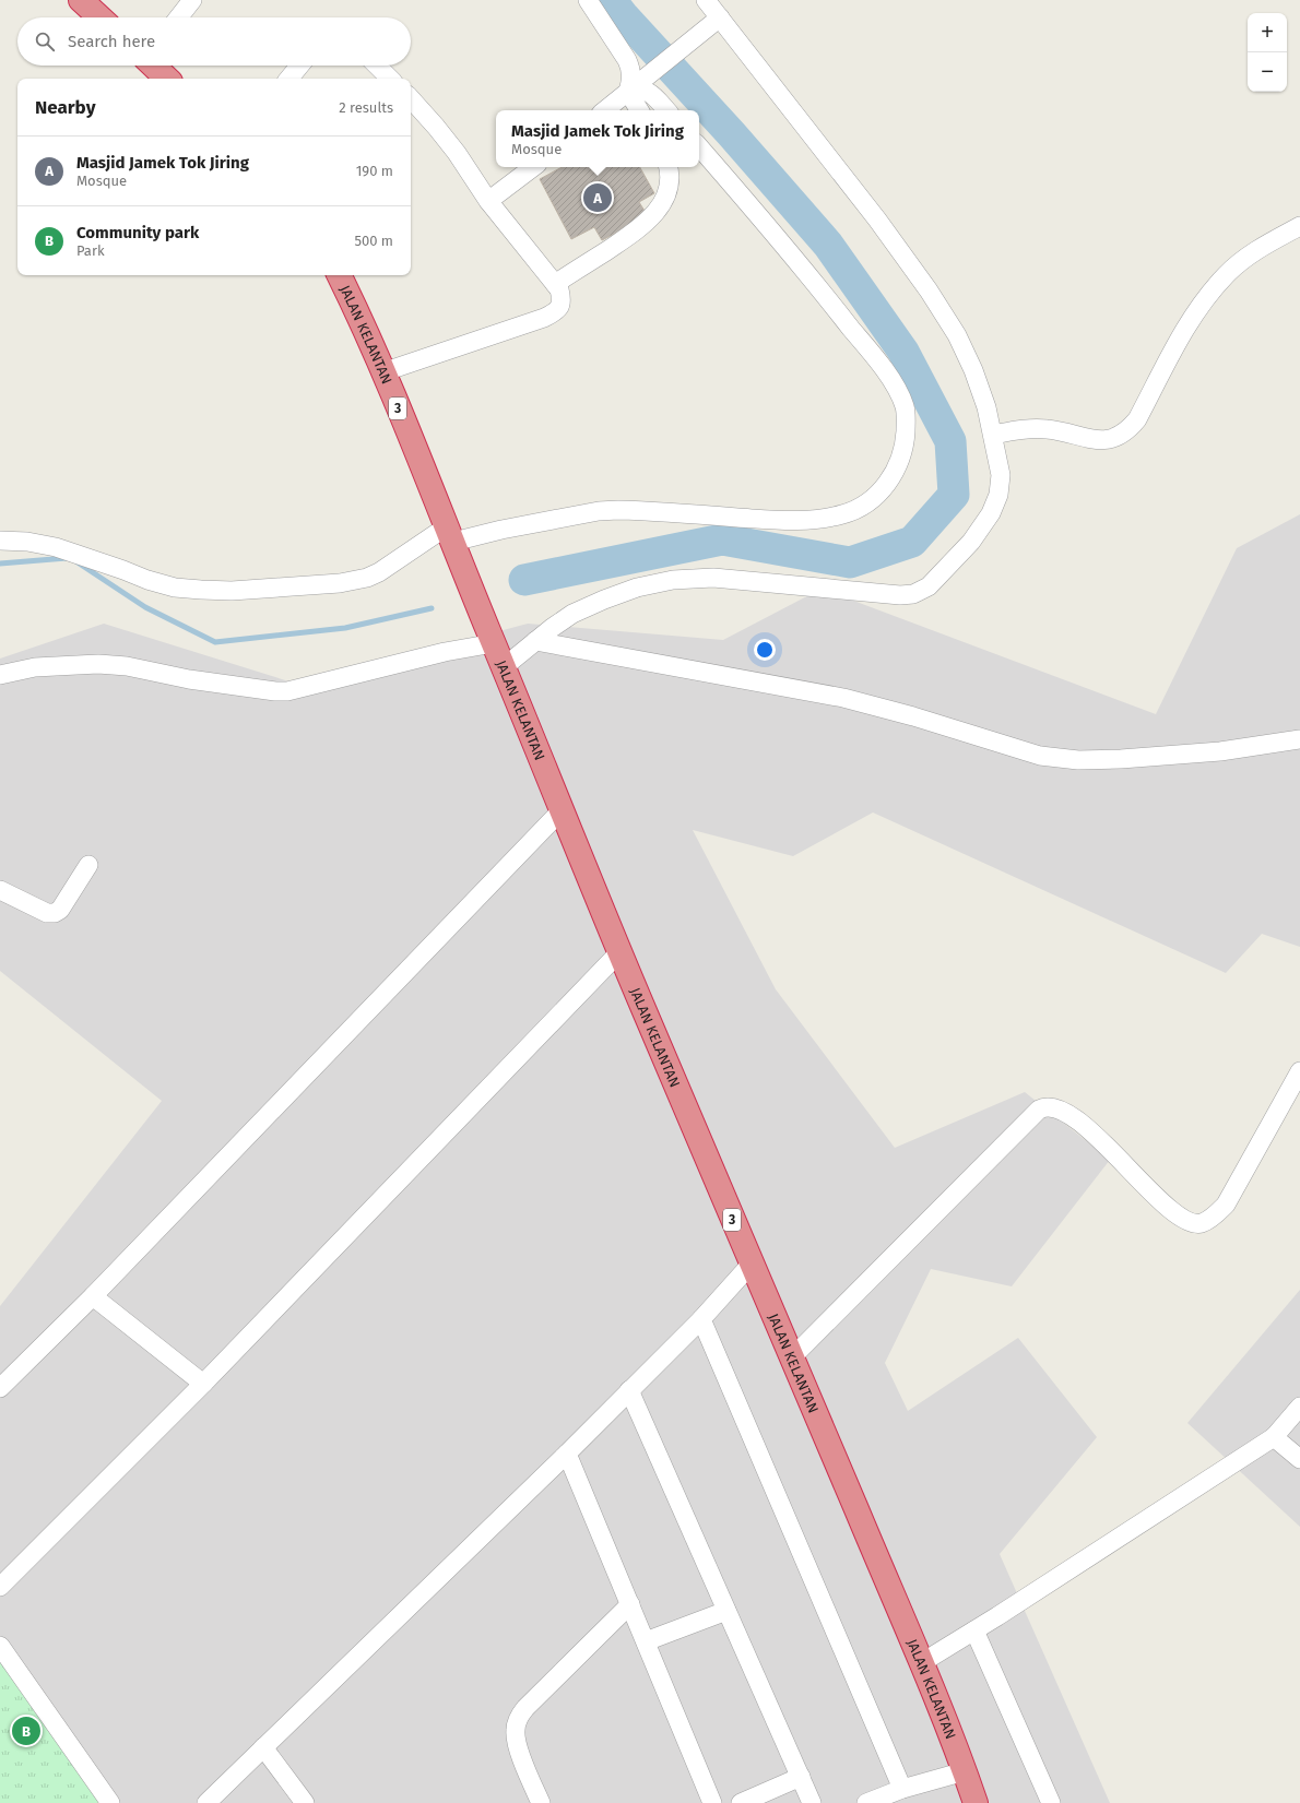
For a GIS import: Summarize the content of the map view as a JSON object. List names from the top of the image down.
{
  "streets": {
    "highway": ["JALAN KELANTAN", "3"]
  },
  "page": {
    "map_buttons": ["+", "−"],
    "search": "Search here",
    "heading": ["Nearby", "2 results"],
    "popup": ["Masjid Jamek Tok Jiring", "Mosque"],
    "list": [
      {
        "mark": "A",
        "name": "Masjid Jamek Tok Jiring",
        "note": "Mosque",
        "value": "190 m"
      },
      {
        "mark": "B",
        "name": "Community park",
        "note": "Park",
        "value": "500 m"
      }
    ],
    "pins": ["A", "B"]
  }
}
